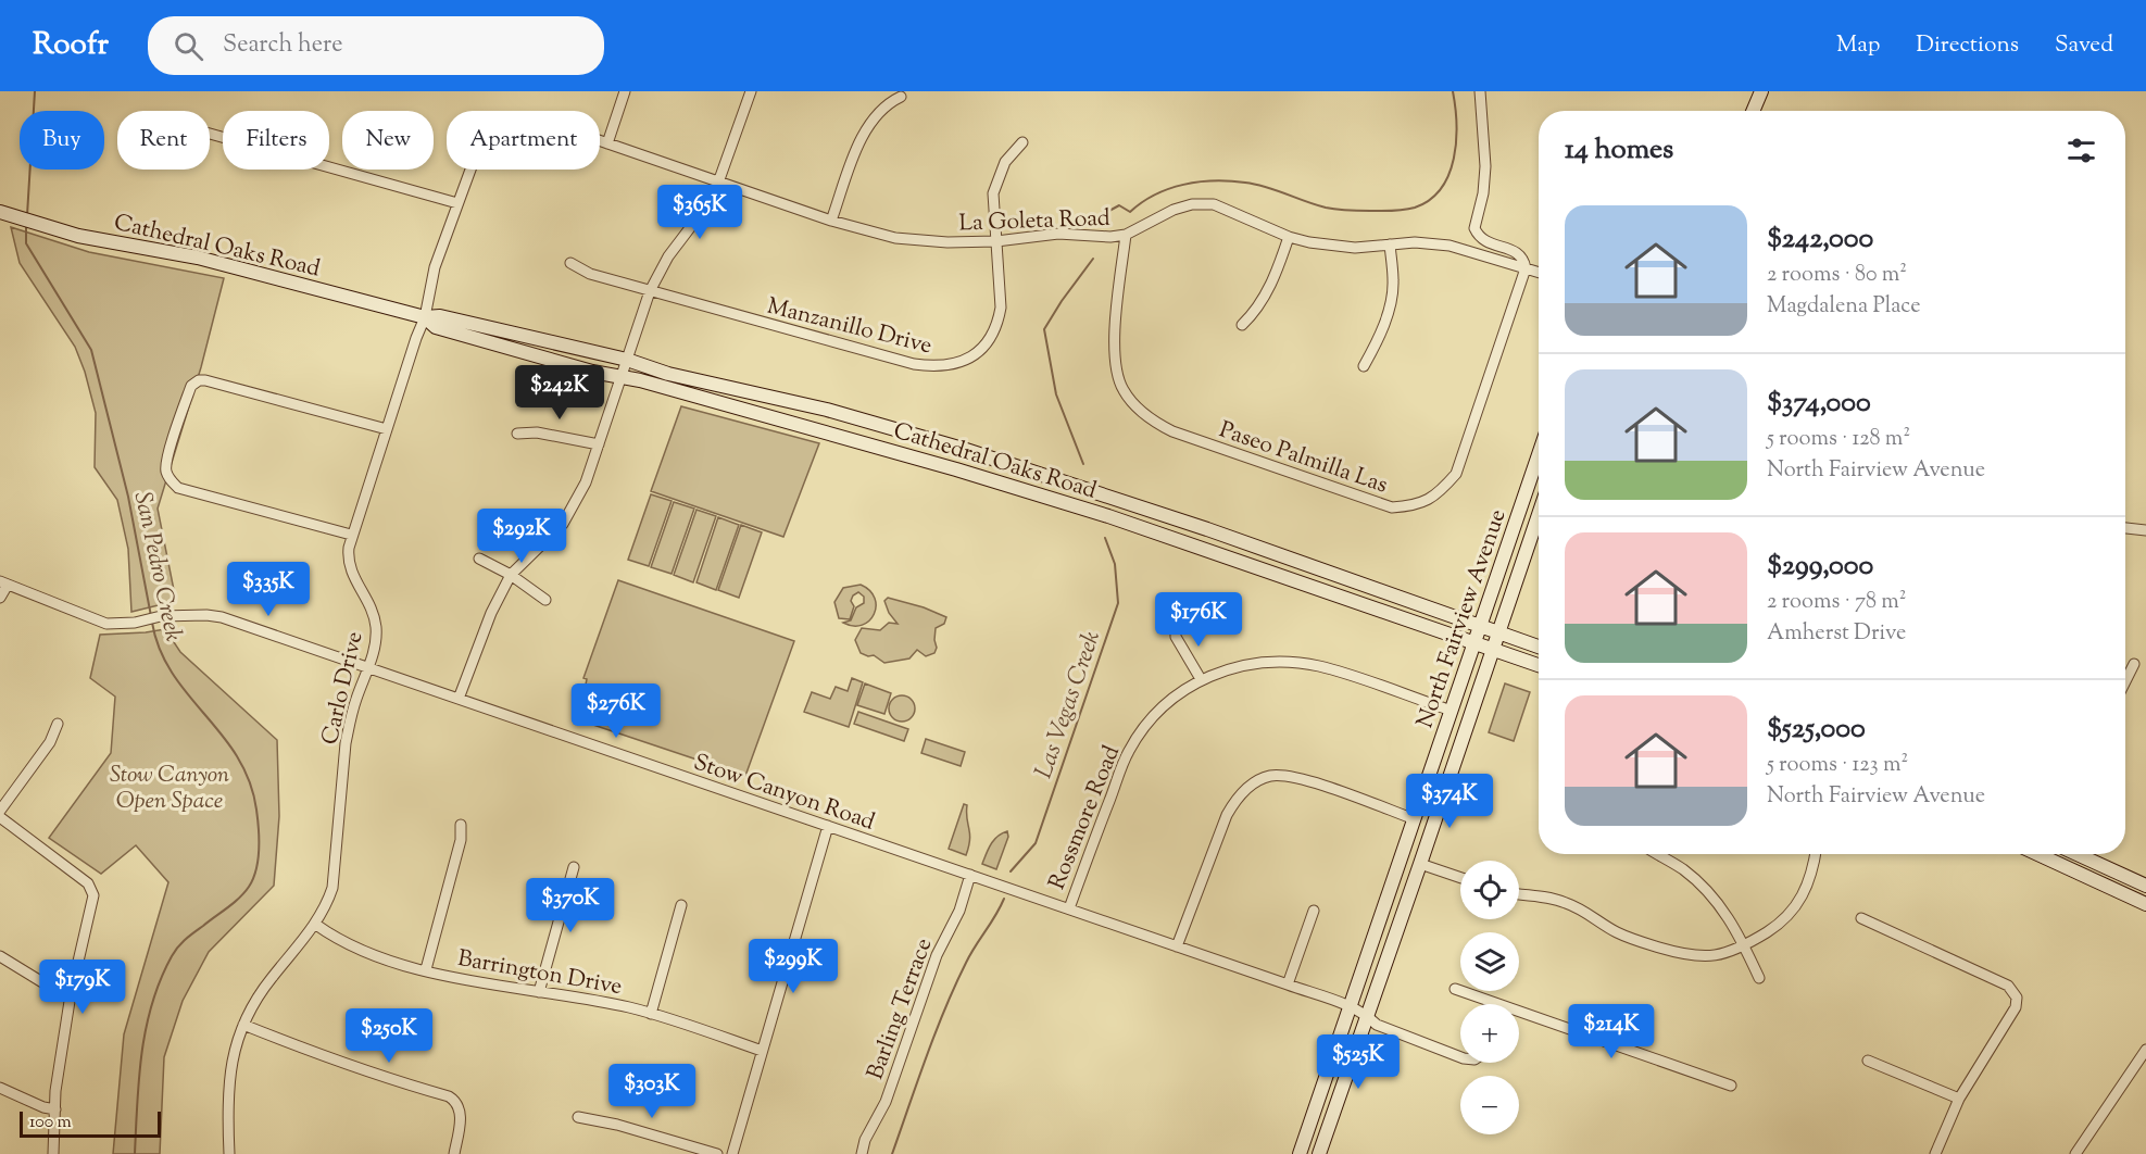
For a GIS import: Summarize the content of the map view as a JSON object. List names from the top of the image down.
{
  "streets": {
    "main road": ["Cathedral Oaks Road", "North Fairview Avenue"],
    "street": [
      "La Goleta Road",
      "Manzanillo Drive",
      "Paseo Palmilla Las",
      "Carlo Drive",
      "Stow Canyon Road",
      "Rossmore Road",
      "Barrington Drive",
      "Barling Terrace"
    ]
  },
  "crossings": [
    ["La Goleta Road", "Manzanillo Drive"],
    ["La Goleta Road", "Paseo Palmilla Las"],
    ["Cathedral Oaks Road", "North Fairview Avenue"],
    ["Cathedral Oaks Road", "Carlo Drive"],
    ["North Fairview Avenue", "Stow Canyon Road"],
    ["North Fairview Avenue", "Rossmore Road"],
    ["Carlo Drive", "Stow Canyon Road"],
    ["Carlo Drive", "Barrington Drive"],
    ["Stow Canyon Road", "Rossmore Road"],
    ["Stow Canyon Road", "Barling Terrace"]
  ],
  "water": ["San Pedro Creek", "Las Vegas Creek"],
  "parks": ["Stow Canyon Open Space"],
  "scale_bar": "100 m",
  "page": {
    "header": "Roofr",
    "search": "Search here",
    "nav": ["Map", "Directions", "Saved"],
    "chip": [
      "Buy",
      "Rent",
      "Filters",
      "New",
      "Apartment"
    ],
    "heading": "14 homes",
    "price": [
      "$365K",
      "$242K",
      "$292K",
      "$335K",
      "$176K",
      "$276K",
      "$374K",
      "$370K",
      "$299K",
      "$179K",
      "$214K",
      "$250K",
      "$525K",
      "$303K"
    ],
    "list": [
      {
        "name": "$242,000",
        "note": "2 rooms · 80 m² · Magdalena Place"
      },
      {
        "name": "$374,000",
        "note": "5 rooms · 128 m² · North Fairview Avenue"
      },
      {
        "name": "$299,000",
        "note": "2 rooms · 78 m² · Amherst Drive"
      },
      {
        "name": "$525,000",
        "note": "5 rooms · 123 m² · North Fairview Avenue"
      }
    ],
    "map_buttons": ["+", "−"],
    "scale": "100 m"
  }
}
